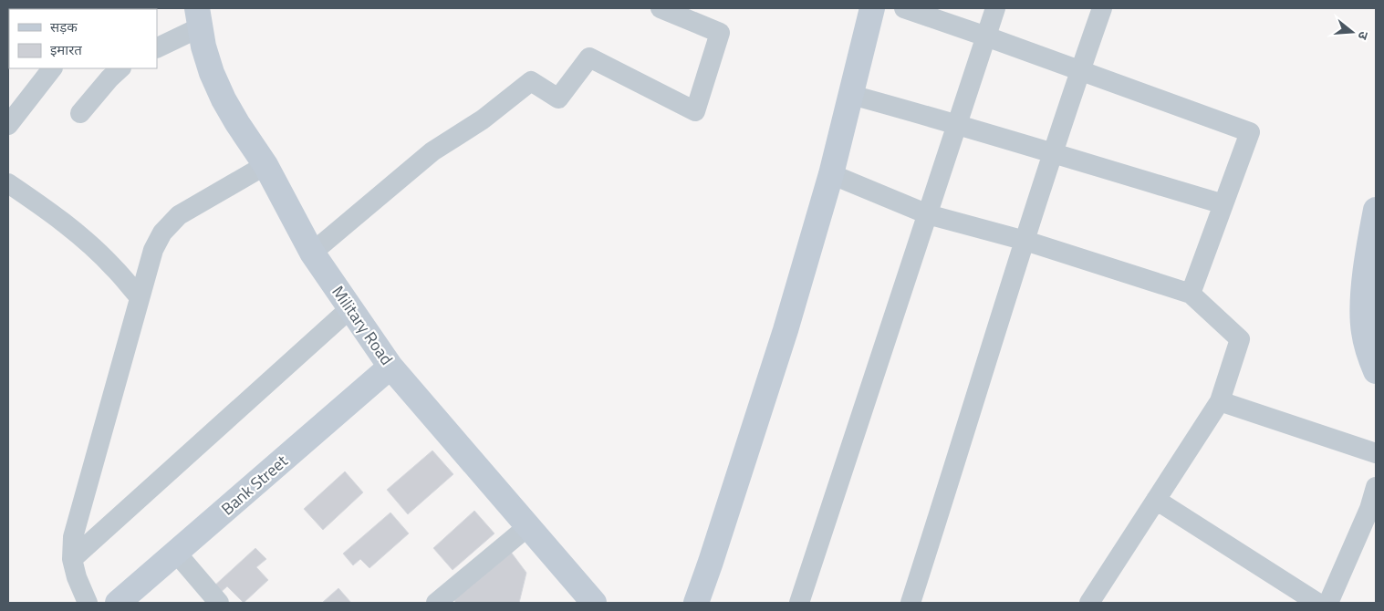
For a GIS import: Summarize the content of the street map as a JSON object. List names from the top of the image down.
{
  "streets": {
    "street": ["Military Road", "Bank Street"]
  },
  "crossings": [
    ["Military Road", "Bank Street"]
  ],
  "legend": ["सड़क", "इमारत"],
  "north": "right"
}
